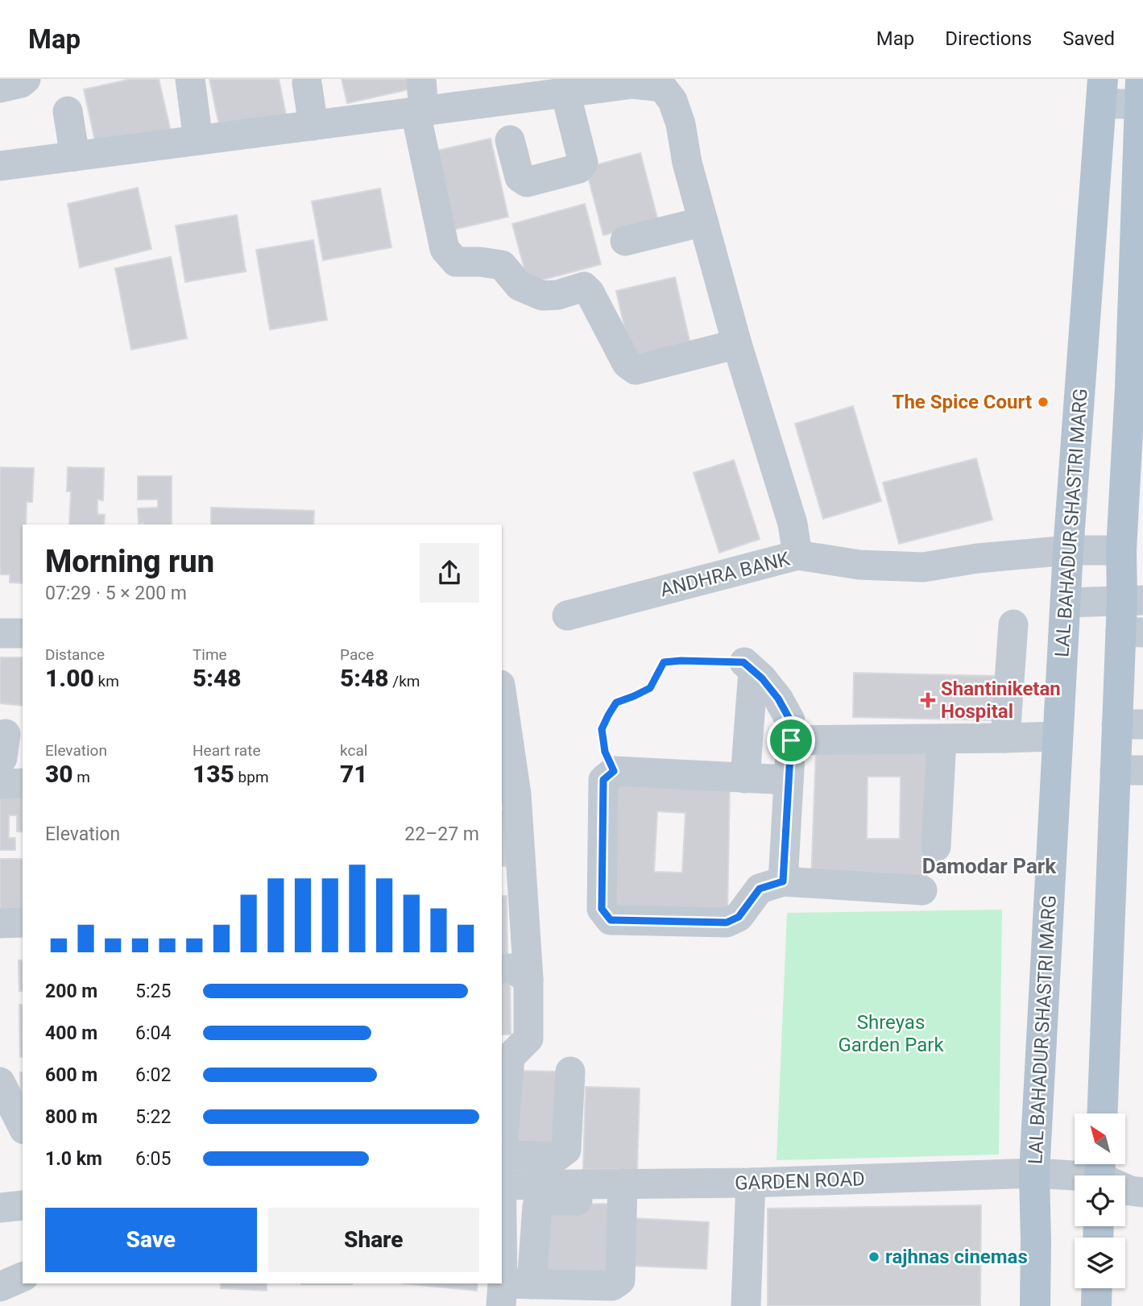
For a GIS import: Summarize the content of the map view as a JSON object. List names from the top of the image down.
{
  "streets": {
    "main road": ["LAL BAHADUR SHASTRI MARG"],
    "street": ["ANDHRA BANK", "GARDEN ROAD"]
  },
  "crossings": [
    ["LAL BAHADUR SHASTRI MARG", "ANDHRA BANK"],
    ["LAL BAHADUR SHASTRI MARG", "GARDEN ROAD"]
  ],
  "districts": ["Damodar Park"],
  "parks": ["Shreyas Garden Park"],
  "places": {
    "other": ["The Spice Court", "rajhnas cinemas"],
    "health": ["Shantiniketan Hospital"]
  },
  "north": "top left",
  "page": {
    "header": "Map",
    "nav": ["Map", "Directions", "Saved"],
    "heading": ["Morning run", "07:29 · 5 × 200 m"],
    "stats": [
      ["Distance", "1.00 km"],
      ["Time", "5:48"],
      ["Pace", "5:48 /km"],
      ["Elevation", "30 m"],
      ["Heart rate", "135 bpm"],
      ["kcal", "71"]
    ],
    "chart": ["Elevation", "22–27 m"],
    "list": [
      {
        "name": "200 m",
        "note": "5:25"
      },
      {
        "name": "400 m",
        "note": "6:04"
      },
      {
        "name": "600 m",
        "note": "6:02"
      },
      {
        "name": "800 m",
        "note": "5:22"
      },
      {
        "name": "1.0 km",
        "note": "6:05"
      }
    ],
    "buttons": ["Save", "Share"]
  }
}
